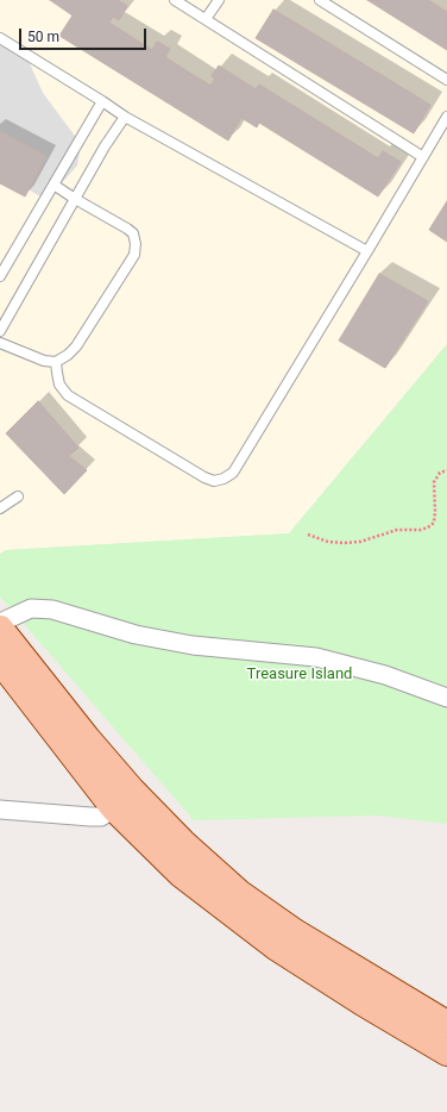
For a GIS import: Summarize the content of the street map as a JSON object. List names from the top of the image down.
{
  "parks": ["Treasure Island"],
  "scale_bar": "50 m"
}
